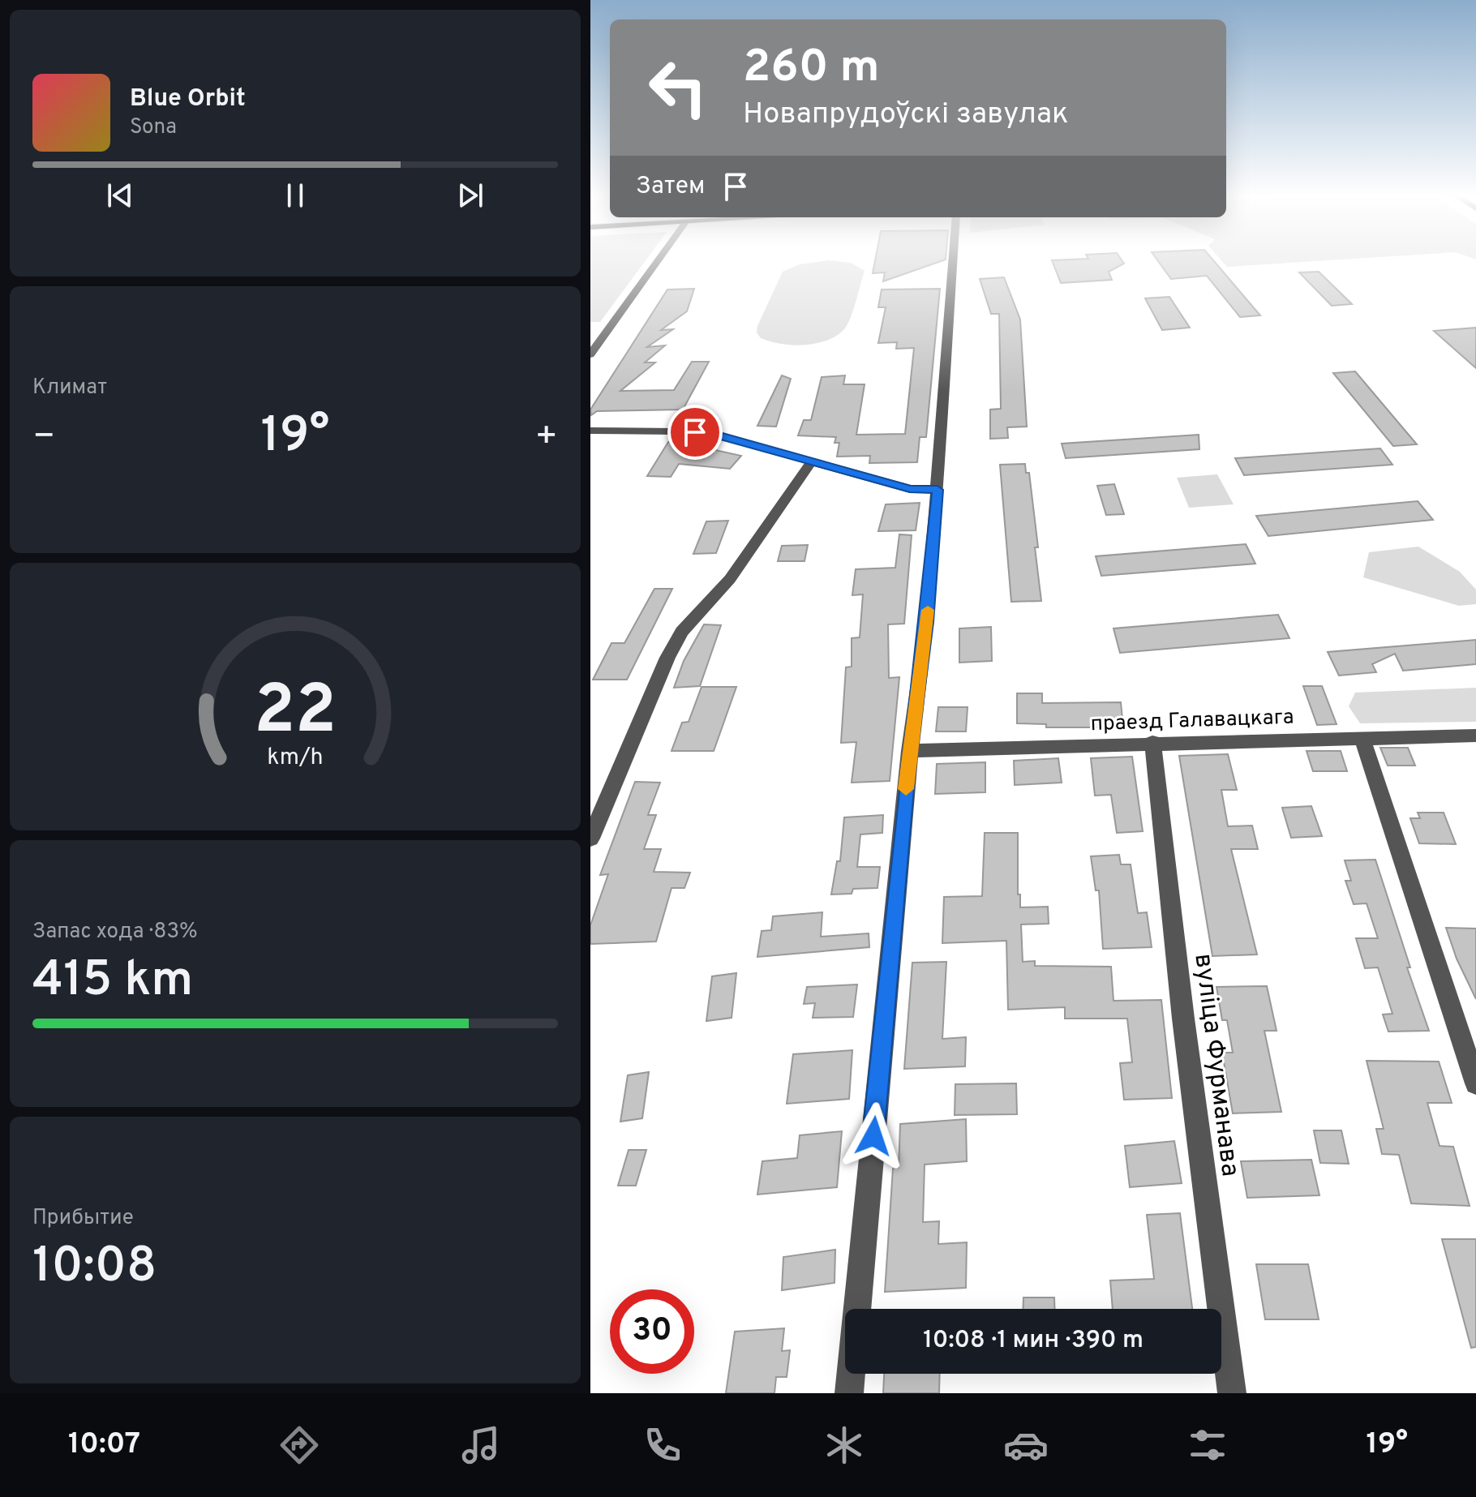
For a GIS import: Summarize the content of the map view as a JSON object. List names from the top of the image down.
{
  "streets": {
    "street": ["праезд Галавацкага", "вуліца Фурманава"]
  },
  "crossings": [
    ["праезд Галавацкага", "вуліца Фурманава"]
  ],
  "page": {
    "turn": ["260 m", "Новапрудоўскі завулак"],
    "song": ["Blue Orbit", "Sona"],
    "then": "Затем",
    "tile": [
      "Климат",
      ["Запас хода · 83%", "415 km"],
      ["Прибытие", "10:08"]
    ],
    "heat": ["−", "19°", "+"],
    "limit": "30",
    "trip": "10:08 · 1 мин · 390 m",
    "tabs": ["10:07", "19°"],
    "gauge": ["22", "km/h"]
  }
}
